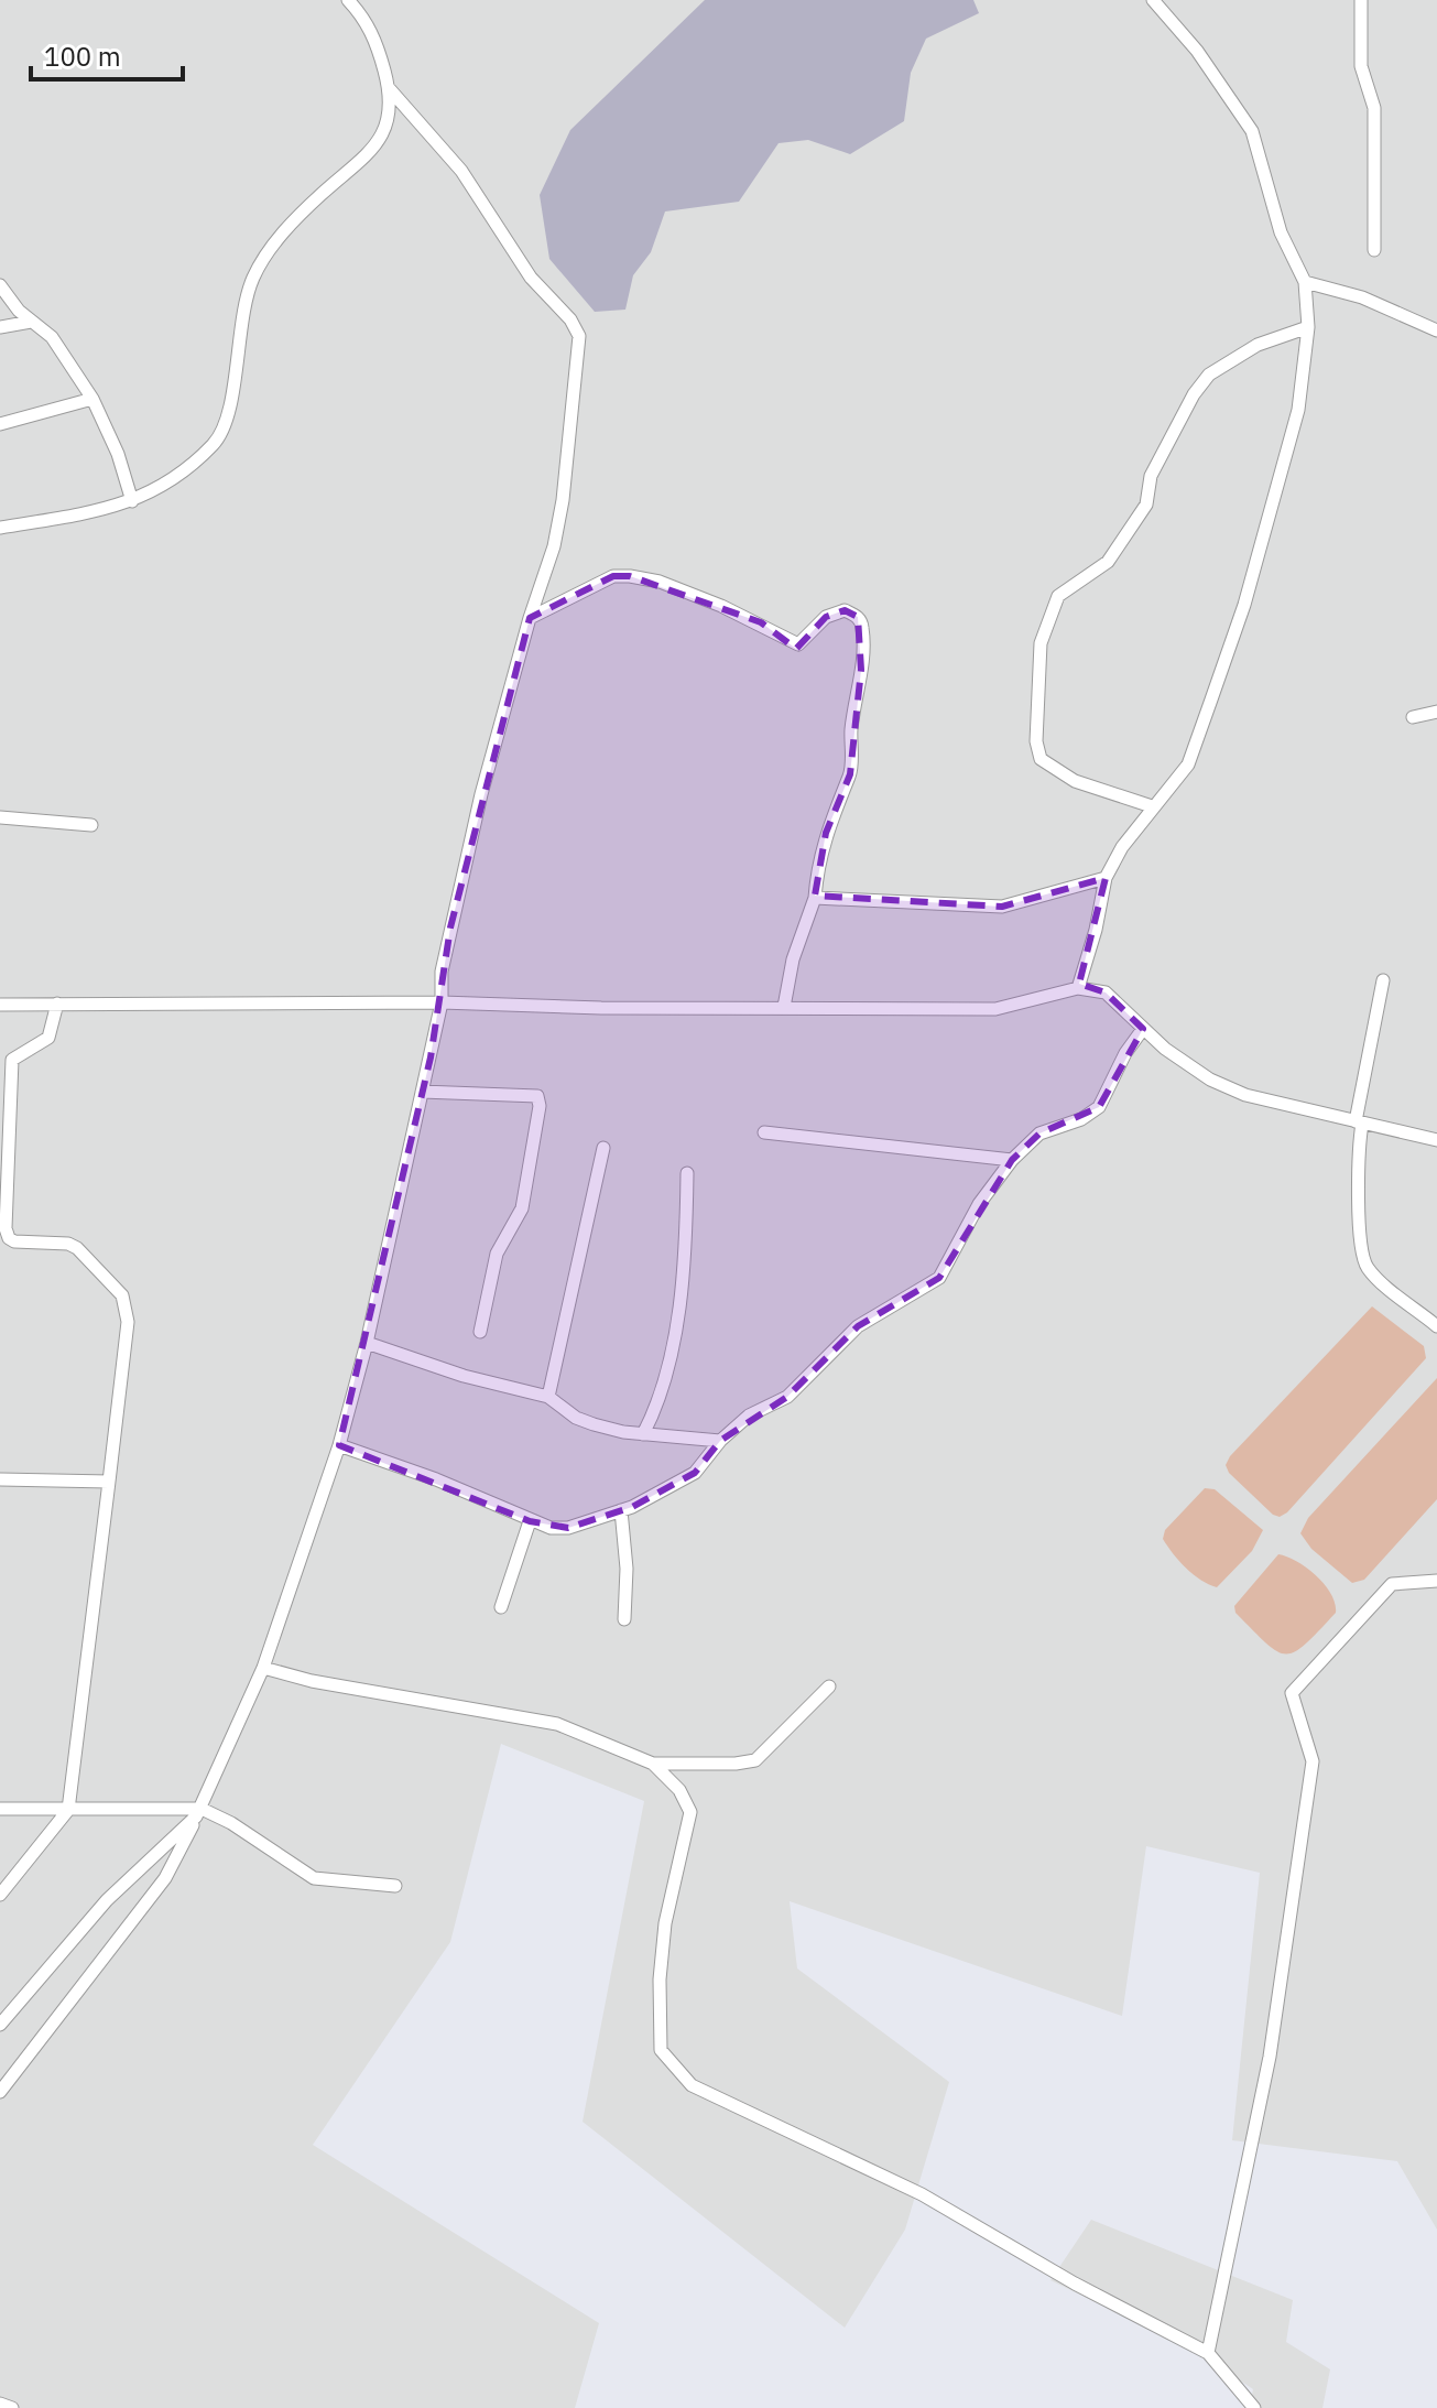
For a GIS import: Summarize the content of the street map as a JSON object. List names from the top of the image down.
{
  "scale_bar": "100 m"
}
